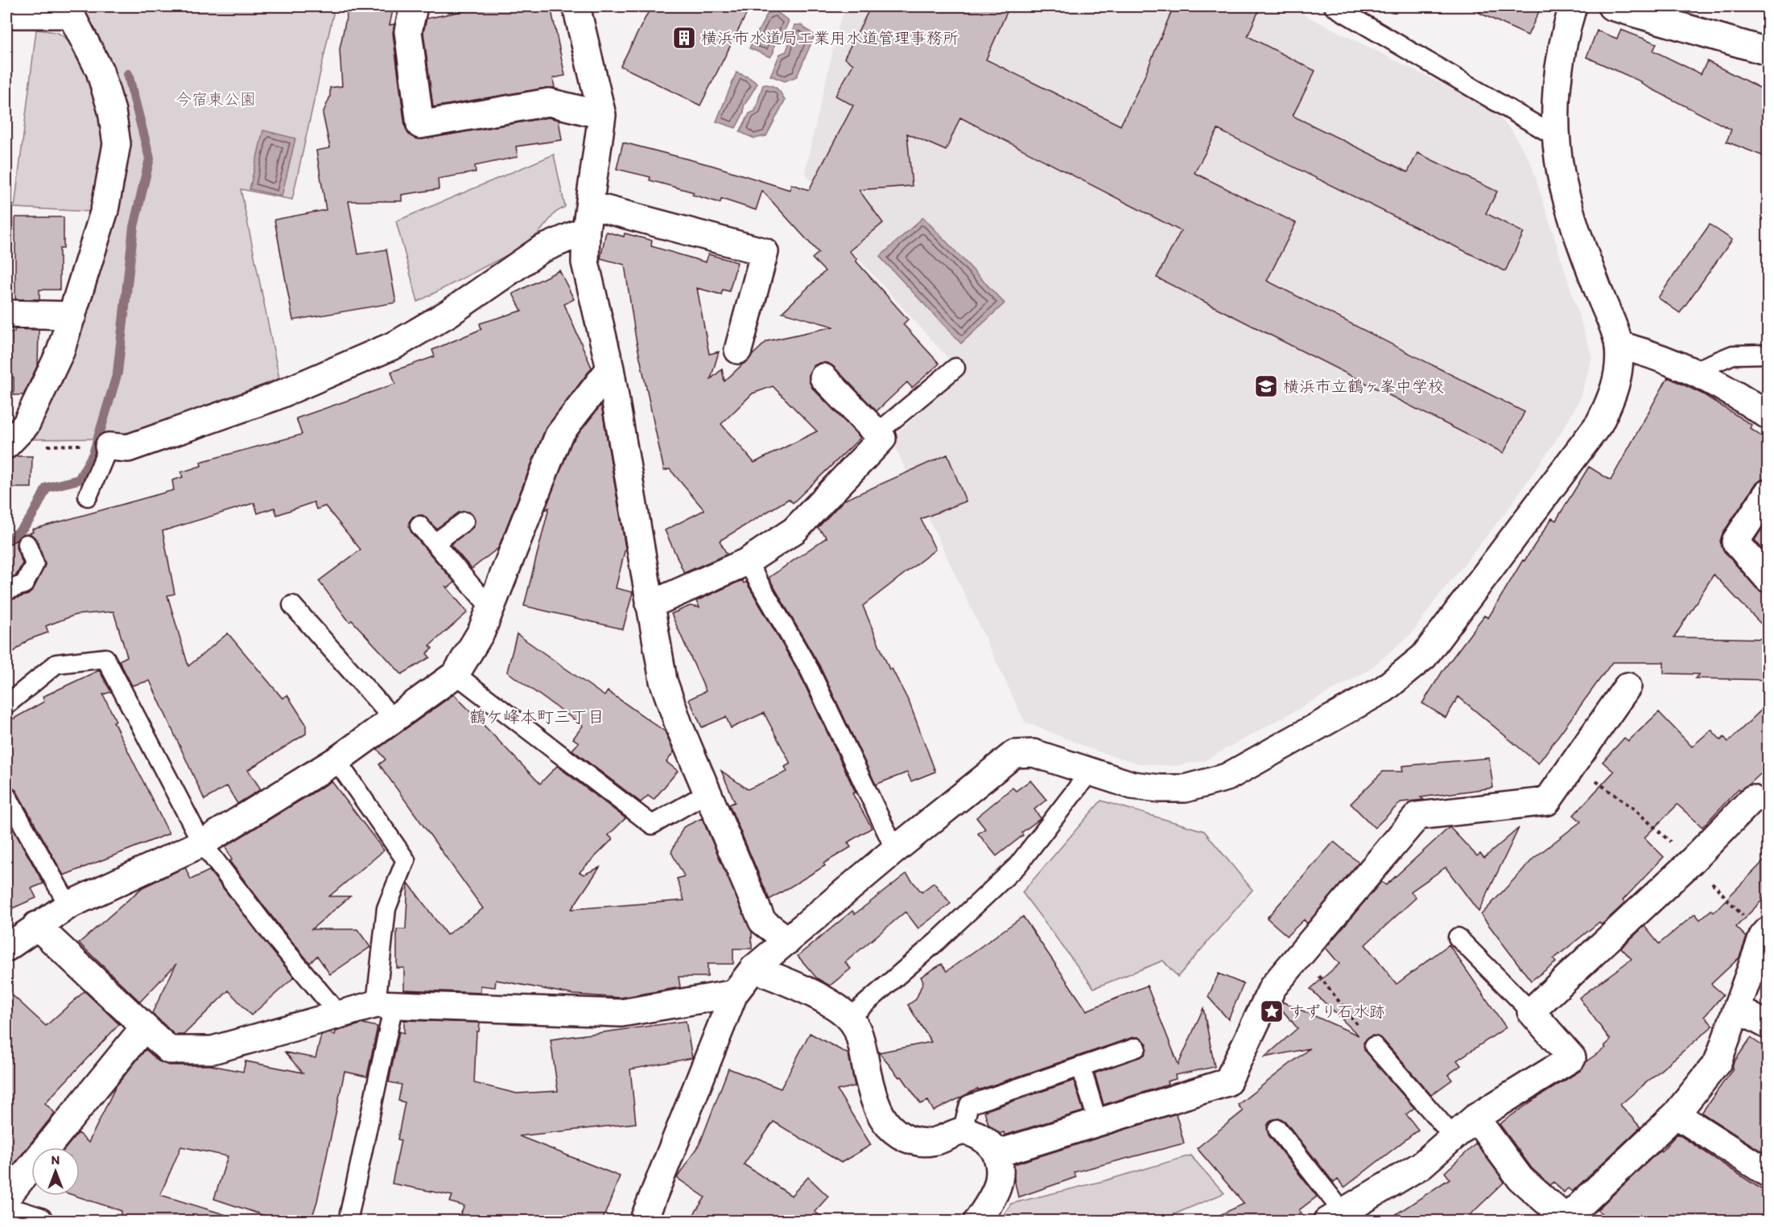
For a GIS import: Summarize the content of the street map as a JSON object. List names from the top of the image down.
{
  "districts": ["鶴ケ峰本町三丁目"],
  "parks": ["今宿東公園"],
  "places": {
    "building": ["横浜市水道局工業用水道管理事務所"],
    "school or university": ["横浜市立鶴ヶ峯中学校"],
    "place": ["すずり石水跡"]
  },
  "north": "top"
}
